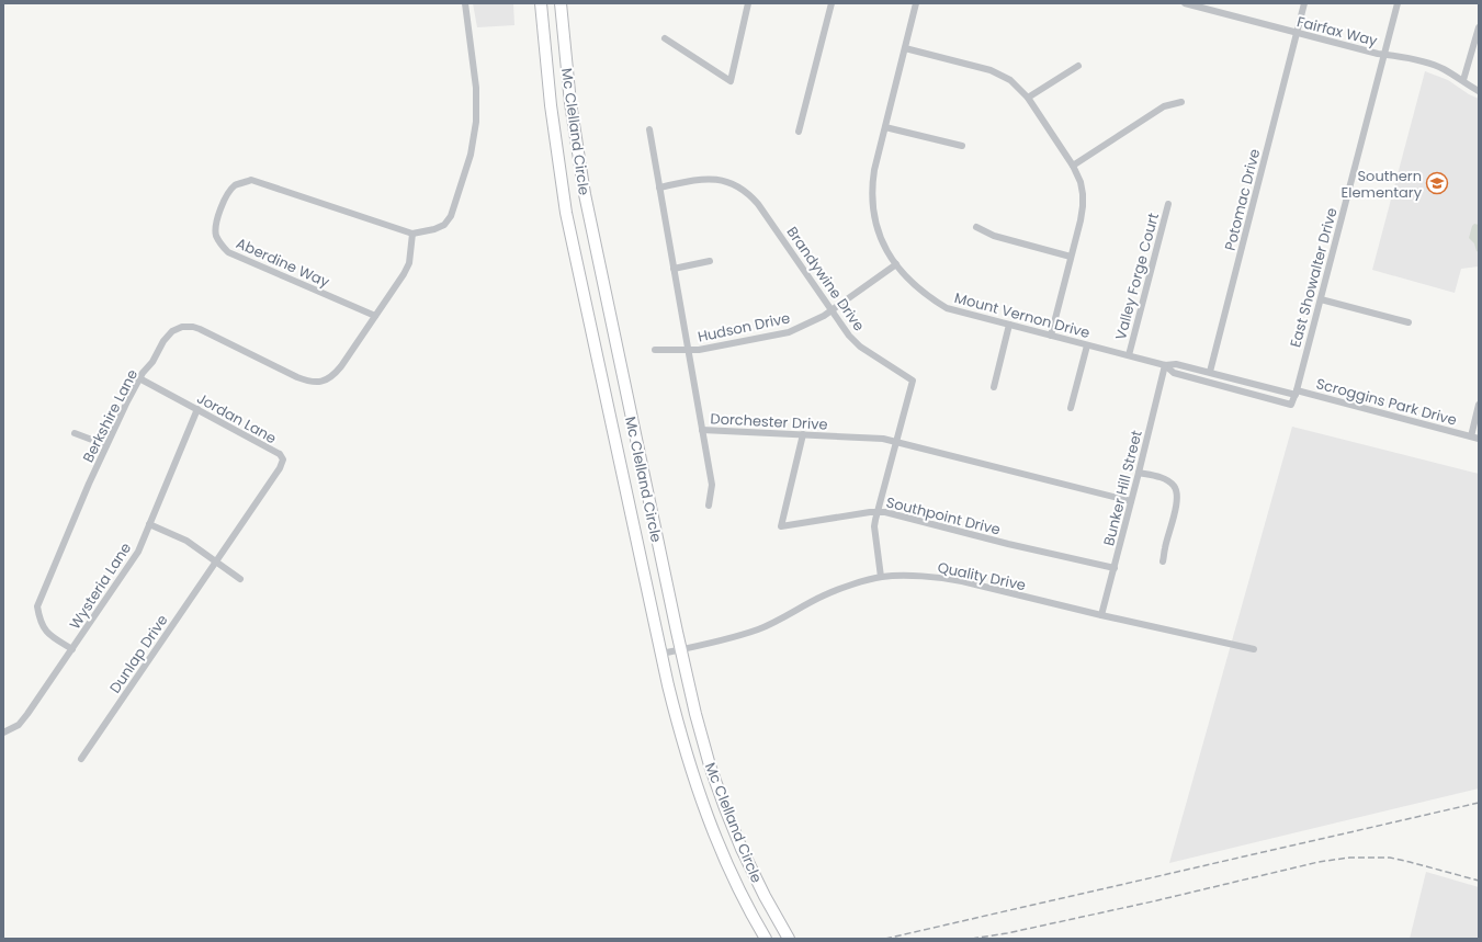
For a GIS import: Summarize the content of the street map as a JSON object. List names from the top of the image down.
{
  "streets": {
    "highway": ["Mc Clelland Circle"],
    "street": [
      "Fairfax Way",
      "Potomac Drive",
      "Aberdine Way",
      "Valley Forge Court",
      "East Showalter Drive",
      "Brandywine Drive",
      "Mount Vernon Drive",
      "Hudson Drive",
      "Scroggins Park Drive",
      "Berkshire Lane",
      "Jordan Lane",
      "Dorchester Drive",
      "Bunker Hill Street",
      "Southpoint Drive",
      "Quality Drive",
      "Wysteria Lane",
      "Dunlap Drive"
    ]
  },
  "crossings": [
    ["Fairfax Way", "Potomac Drive"],
    ["Fairfax Way", "East Showalter Drive"],
    ["Mc Clelland Circle", "Quality Drive"],
    ["Potomac Drive", "Mount Vernon Drive"],
    ["Aberdine Way", "Berkshire Lane"],
    ["Valley Forge Court", "Mount Vernon Drive"],
    ["East Showalter Drive", "Mount Vernon Drive"],
    ["East Showalter Drive", "Scroggins Park Drive"],
    ["Brandywine Drive", "Hudson Drive"],
    ["Brandywine Drive", "Dorchester Drive"],
    ["Brandywine Drive", "Southpoint Drive"],
    ["Brandywine Drive", "Quality Drive"],
    ["Mount Vernon Drive", "Hudson Drive"],
    ["Mount Vernon Drive", "Scroggins Park Drive"],
    ["Mount Vernon Drive", "Bunker Hill Street"],
    ["Hudson Drive", "Dorchester Drive"],
    ["Berkshire Lane", "Jordan Lane"],
    ["Berkshire Lane", "Wysteria Lane"],
    ["Jordan Lane", "Wysteria Lane"],
    ["Jordan Lane", "Dunlap Drive"],
    ["Dorchester Drive", "Bunker Hill Street"],
    ["Dorchester Drive", "Southpoint Drive"],
    ["Bunker Hill Street", "Southpoint Drive"],
    ["Bunker Hill Street", "Quality Drive"]
  ],
  "places": {
    "school or university": ["Southern Elementary"]
  }
}
